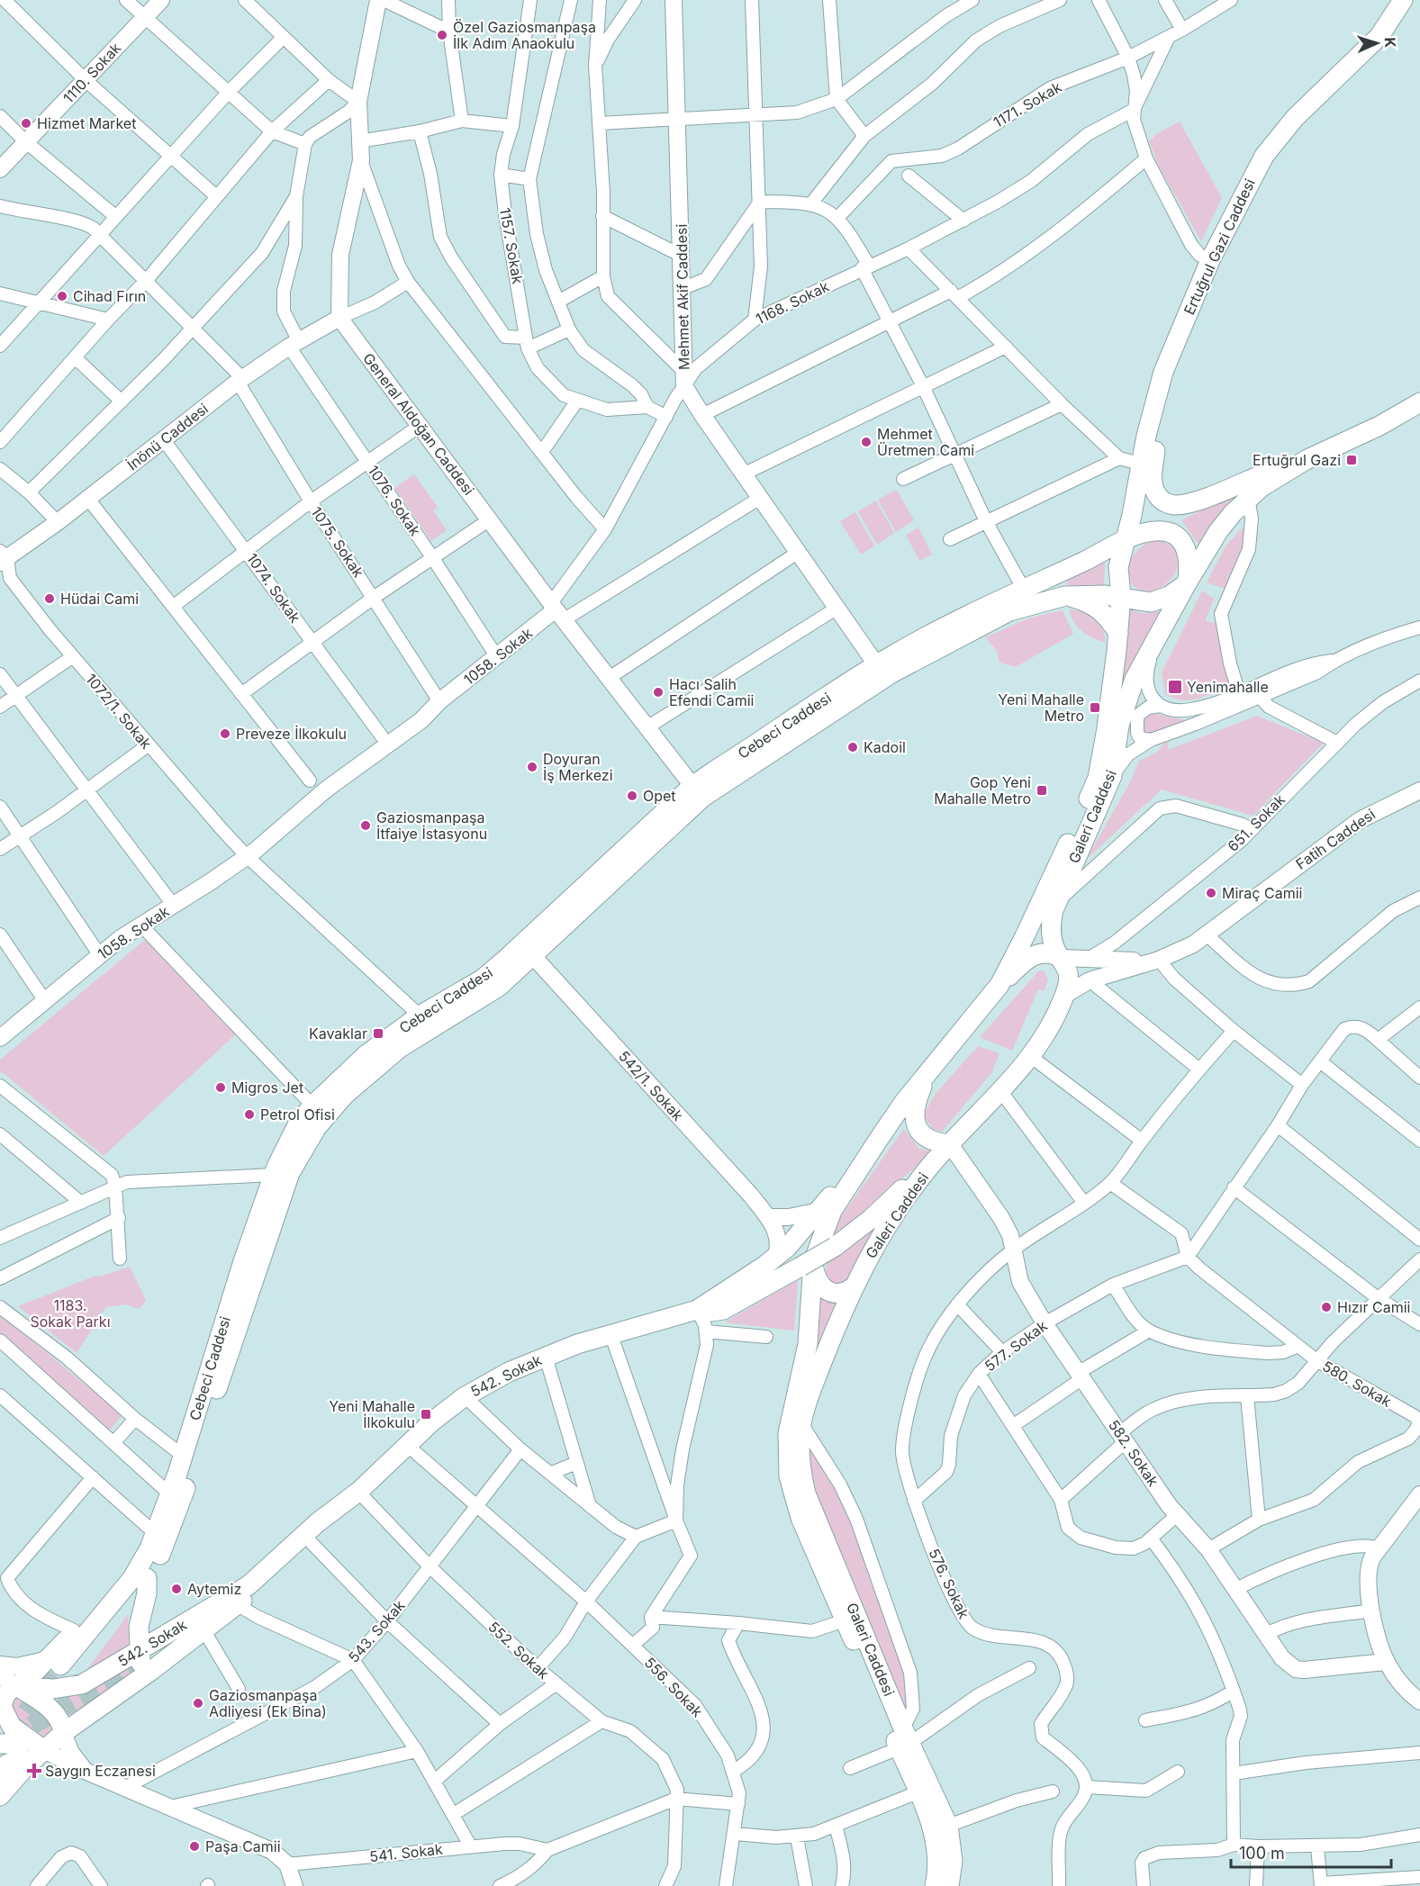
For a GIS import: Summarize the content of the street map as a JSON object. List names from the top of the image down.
{
  "streets": {
    "main road": [
      "Ertuğrul Gazi Caddesi",
      "Cebeci Caddesi",
      "Galeri Caddesi",
      "542. Sokak"
    ],
    "street": [
      "1110. Sokak",
      "1171. Sokak",
      "1157. Sokak",
      "Mehmet Akif Caddesi",
      "1168. Sokak",
      "General Aldoğan Caddesi",
      "İnönü Caddesi",
      "1076. Sokak",
      "1075. Sokak",
      "1074. Sokak",
      "1058. Sokak",
      "1072/1. Sokak",
      "651. Sokak",
      "Fatih Caddesi",
      "542/1. Sokak",
      "577. Sokak",
      "580. Sokak",
      "582. Sokak",
      "576. Sokak",
      "543. Sokak",
      "552. Sokak",
      "556. Sokak",
      "541. Sokak"
    ]
  },
  "crossings": [
    ["Ertuğrul Gazi Caddesi", "Cebeci Caddesi"],
    ["Ertuğrul Gazi Caddesi", "Galeri Caddesi"],
    ["Mehmet Akif Caddesi", "1168. Sokak"],
    ["Mehmet Akif Caddesi", "Cebeci Caddesi"],
    ["1168. Sokak", "General Aldoğan Caddesi"],
    ["1168. Sokak", "1058. Sokak"],
    ["General Aldoğan Caddesi", "İnönü Caddesi"],
    ["General Aldoğan Caddesi", "1058. Sokak"],
    ["General Aldoğan Caddesi", "Cebeci Caddesi"],
    ["İnönü Caddesi", "1076. Sokak"],
    ["İnönü Caddesi", "1075. Sokak"],
    ["İnönü Caddesi", "1074. Sokak"],
    ["İnönü Caddesi", "1072/1. Sokak"],
    ["1076. Sokak", "1058. Sokak"],
    ["1075. Sokak", "1058. Sokak"],
    ["1074. Sokak", "1058. Sokak"],
    ["1058. Sokak", "1072/1. Sokak"],
    ["1072/1. Sokak", "Cebeci Caddesi"],
    ["Cebeci Caddesi", "Galeri Caddesi"],
    ["Cebeci Caddesi", "542/1. Sokak"],
    ["Galeri Caddesi", "Fatih Caddesi"],
    ["Galeri Caddesi", "582. Sokak"],
    ["577. Sokak", "580. Sokak"],
    ["577. Sokak", "582. Sokak"],
    ["577. Sokak", "576. Sokak"],
    ["542. Sokak", "552. Sokak"],
    ["542. Sokak", "556. Sokak"],
    ["580. Sokak", "582. Sokak"],
    ["582. Sokak", "576. Sokak"],
    ["543. Sokak", "552. Sokak"],
    ["543. Sokak", "556. Sokak"]
  ],
  "parks": ["1183. Sokak Parkı"],
  "places": {
    "other": [
      "Özel Gaziosmanpaşa İlk Adım Anaokulu",
      "Hizmet Market",
      "Cihad Fırın",
      "Mehmet Üretmen Cami",
      "Hüdai Cami",
      "Hacı Salih Efendi Camii",
      "Preveze İlkokulu",
      "Kadoil",
      "Doyuran İş Merkezi",
      "Opet",
      "Gaziosmanpaşa İtfaiye İstasyonu",
      "Miraç Camii",
      "Migros Jet",
      "Petrol Ofisi",
      "Hızır Camii",
      "Aytemiz",
      "Gaziosmanpaşa Adliyesi (Ek Bina)",
      "Paşa Camii"
    ],
    "transit": [
      "Ertuğrul Gazi",
      "Yenimahalle",
      "Yeni Mahalle Metro",
      "Gop Yeni Mahalle Metro",
      "Kavaklar",
      "Yeni Mahalle İlkokulu"
    ],
    "health": ["Saygın Eczanesi"]
  },
  "scale_bar": "100 m",
  "north": "right"
}
